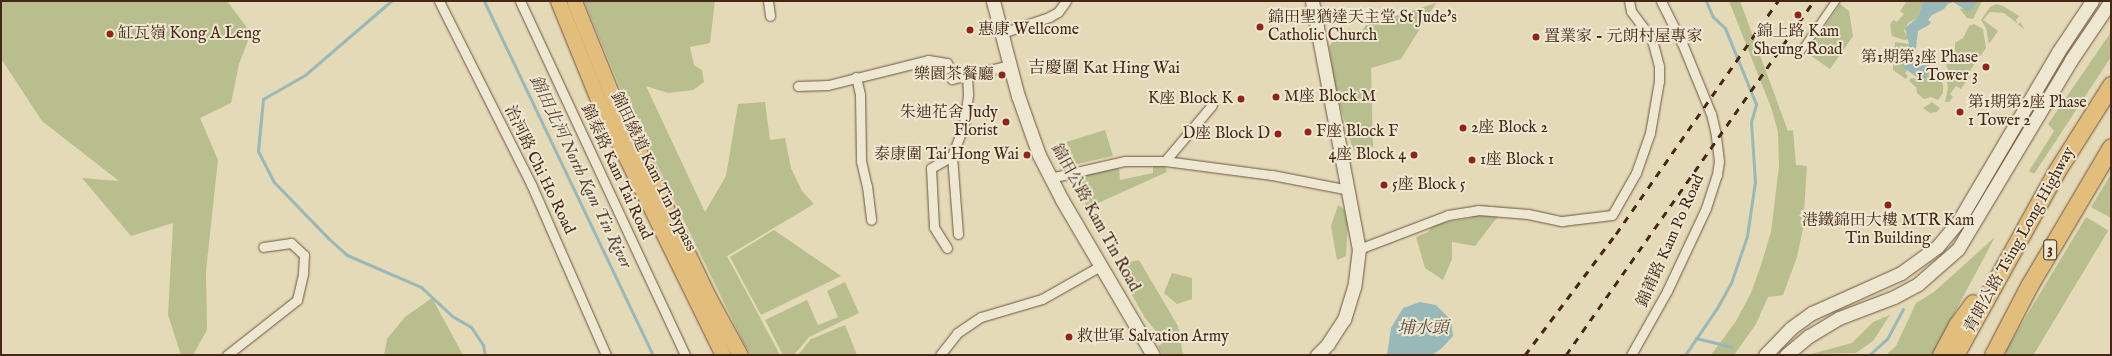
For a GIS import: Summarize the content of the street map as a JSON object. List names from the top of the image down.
{
  "streets": {
    "highway": ["青朗公路 Tsing Long Highway", "3"],
    "main road": ["錦田繞道 Kam Tin Bypass", "錦田公路 Kam Tin Road"],
    "street": ["治河路 Chi Ho Road", "錦泰路 Kam Tai Road", "錦莆路 Kam Po Road"]
  },
  "districts": ["吉慶圍 Kat Hing Wai"],
  "water": ["錦田北河 North Kam Tin River", "埔水頭"],
  "places": [
    "錦上路 Kam Sheung Road",
    "錦田聖猶達天主堂 St Jude's Catholic Church",
    "惠康 Wellcome",
    "缸瓦嶺 Kong A Leng",
    "置業家 - 元朗村屋專家",
    "第1期第3座 Phase 1 Tower 3",
    "樂園茶餐廳",
    "M座 Block M",
    "K座 Block K",
    "第1期第2座 Phase 1 Tower 2",
    "朱迪花舍 Judy Florist",
    "2座 Block 2",
    "F座 Block F",
    "D座 Block D",
    "泰康圍 Tai Hong Wai",
    "4座 Block 4",
    "1座 Block 1",
    "5座 Block 5",
    "港鐵錦田大樓 MTR Kam Tin Building",
    "救世軍 Salvation Army"
  ]
}
